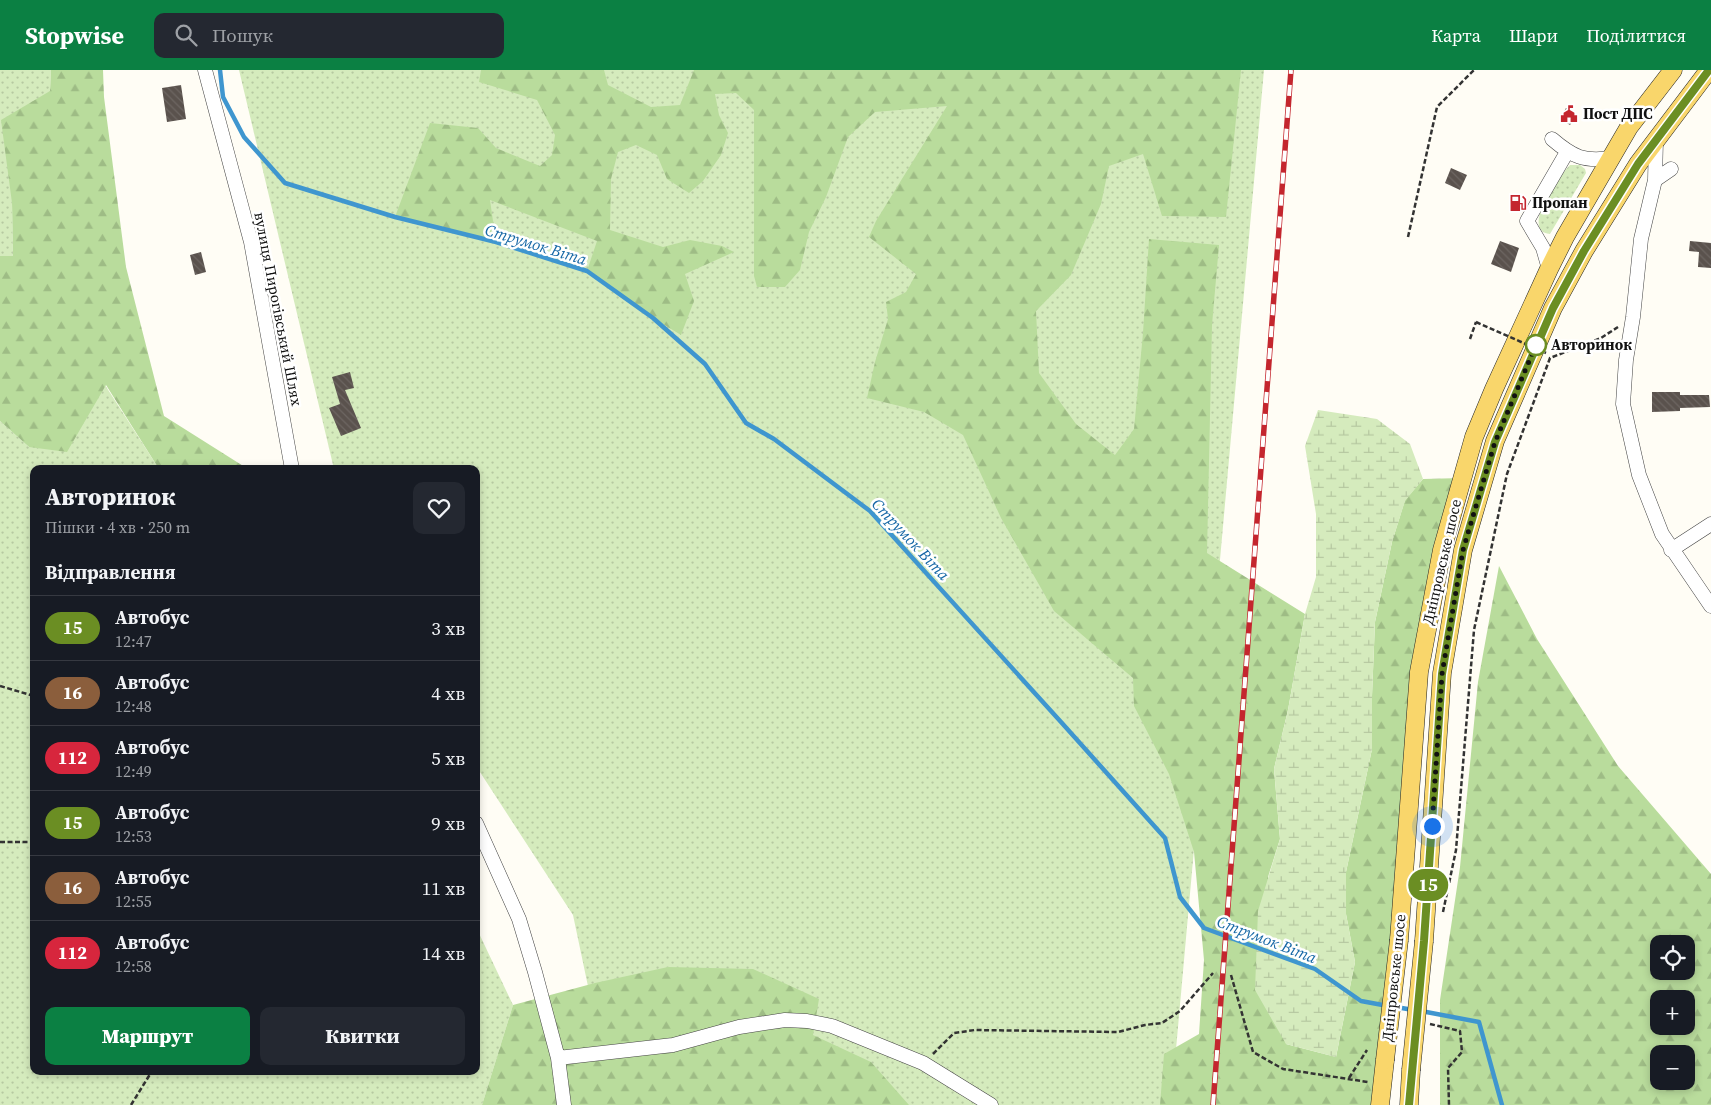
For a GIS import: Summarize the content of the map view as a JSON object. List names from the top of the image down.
{
  "streets": {
    "main road": ["Дніпровське шосе"],
    "street": ["вулиця Пирогівський Шлях"]
  },
  "water": ["Струмок Віта"],
  "places": {
    "public building": ["Пост ДПС"],
    "fuel station": ["Пропан"],
    "other": ["Авторинок"]
  },
  "lines": ["bus line 15"],
  "page": {
    "header": "Stopwise",
    "search": "Пошук",
    "nav": ["Карта", "Шари", "Поділитися"],
    "on_map": "15",
    "heading": [
      ["Авторинок", "Пішки · 4 хв · 250 m"],
      "Відправлення"
    ],
    "list": [
      {
        "mark": "15",
        "name": "Автобус",
        "note": "12:47",
        "value": "3 хв"
      },
      {
        "mark": "16",
        "name": "Автобус",
        "note": "12:48",
        "value": "4 хв"
      },
      {
        "mark": "112",
        "name": "Автобус",
        "note": "12:49",
        "value": "5 хв"
      },
      {
        "mark": "15",
        "name": "Автобус",
        "note": "12:53",
        "value": "9 хв"
      },
      {
        "mark": "16",
        "name": "Автобус",
        "note": "12:55",
        "value": "11 хв"
      },
      {
        "mark": "112",
        "name": "Автобус",
        "note": "12:58",
        "value": "14 хв"
      }
    ],
    "map_buttons": ["+", "−"],
    "buttons": ["Маршрут", "Квитки"]
  }
}
